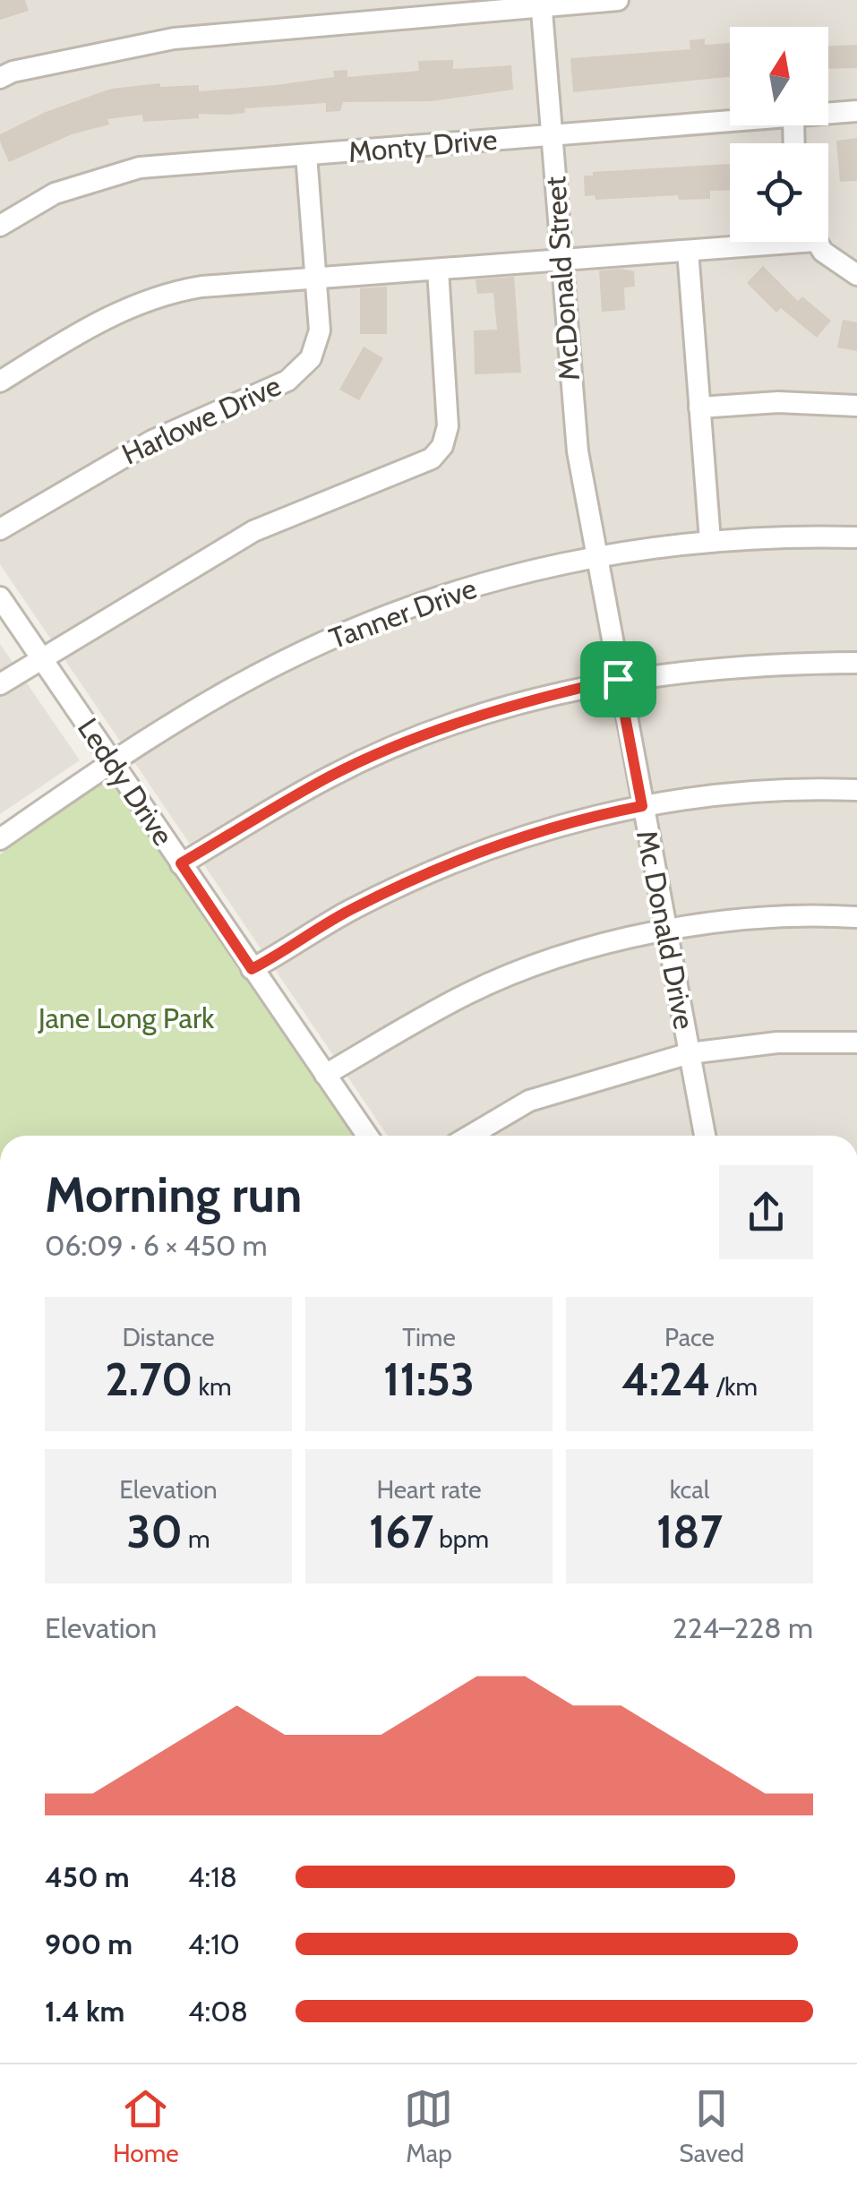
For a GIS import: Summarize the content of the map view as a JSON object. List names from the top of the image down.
{
  "streets": {
    "street": [
      "Monty Drive",
      "McDonald Street",
      "Harlowe Drive",
      "Tanner Drive",
      "Leddy Drive",
      "Mc Donald Drive"
    ]
  },
  "crossings": [
    ["Monty Drive", "McDonald Street"],
    ["Monty Drive", "Harlowe Drive"],
    ["McDonald Street", "Tanner Drive"],
    ["McDonald Street", "Mc Donald Drive"],
    ["Tanner Drive", "Leddy Drive"],
    ["Tanner Drive", "Mc Donald Drive"]
  ],
  "parks": ["Jane Long Park"],
  "north": "top",
  "page": {
    "heading": ["Morning run", "06:09 · 6 × 450 m"],
    "stats": [
      ["Distance", "2.70 km"],
      ["Time", "11:53"],
      ["Pace", "4:24 /km"],
      ["Elevation", "30 m"],
      ["Heart rate", "167 bpm"],
      ["kcal", "187"]
    ],
    "chart": ["Elevation", "224–228 m"],
    "list": [
      {
        "name": "450 m",
        "note": "4:18"
      },
      {
        "name": "900 m",
        "note": "4:10"
      },
      {
        "name": "1.4 km",
        "note": "4:08"
      }
    ],
    "tabs": ["Home", "Map", "Saved"]
  }
}
